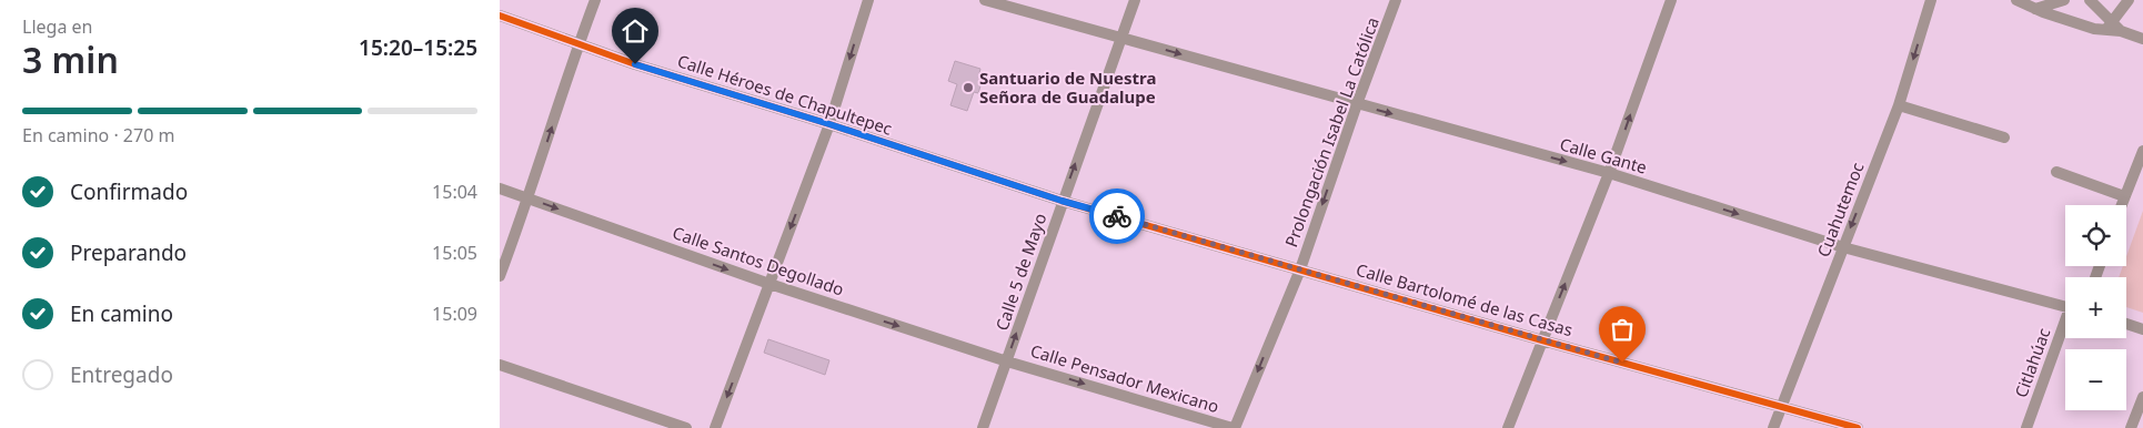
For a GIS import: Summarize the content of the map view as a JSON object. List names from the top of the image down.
{
  "streets": {
    "street": [
      "Calle Héroes de Chapultepec",
      "Prolongación Isabel La Católica",
      "Calle Gante",
      "Cuahutemoc",
      "Calle Santos Degollado",
      "Calle 5 de Mayo",
      "Calle Bartolomé de las Casas",
      "Citlahúac",
      "Calle Pensador Mexicano"
    ]
  },
  "crossings": [
    ["Calle Héroes de Chapultepec", "Calle 5 de Mayo"],
    ["Calle Héroes de Chapultepec", "Calle Bartolomé de las Casas"],
    ["Prolongación Isabel La Católica", "Calle Gante"],
    ["Prolongación Isabel La Católica", "Calle Bartolomé de las Casas"],
    ["Prolongación Isabel La Católica", "Calle Pensador Mexicano"],
    ["Calle Gante", "Cuahutemoc"],
    ["Calle Gante", "Calle 5 de Mayo"],
    ["Cuahutemoc", "Calle Bartolomé de las Casas"],
    ["Calle Santos Degollado", "Calle 5 de Mayo"],
    ["Calle Santos Degollado", "Calle Pensador Mexicano"],
    ["Calle 5 de Mayo", "Calle Bartolomé de las Casas"],
    ["Calle 5 de Mayo", "Calle Pensador Mexicano"]
  ],
  "one_way": [
    "Prolongación Isabel La Católica",
    "Calle Gante",
    "Cuahutemoc",
    "Calle Santos Degollado",
    "Calle 5 de Mayo",
    "Calle Pensador Mexicano"
  ],
  "places": ["Santuario de Nuestra Señora de Guadalupe"],
  "page": {
    "heading": ["3 min", "Llega en", "15:20–15:25"],
    "bar": "En camino · 270 m",
    "list": [
      ["Confirmado", "15:04"],
      ["Preparando", "15:05"],
      ["En camino", "15:09"],
      "Entregado"
    ],
    "map_buttons": ["+", "−"]
  }
}
